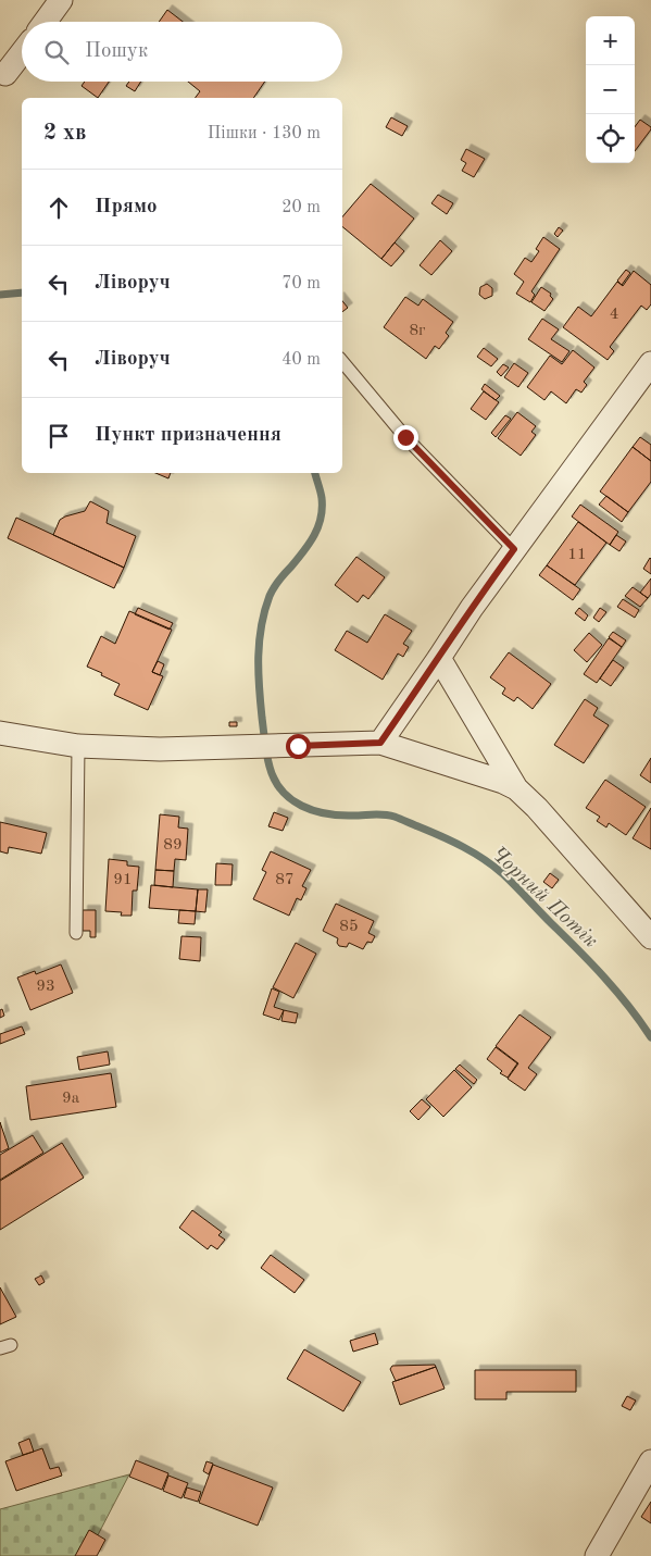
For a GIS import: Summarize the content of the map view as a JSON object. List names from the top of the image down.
{
  "water": ["Чорний Потік"],
  "house_numbers": [
    "4",
    "8г",
    "11",
    "89",
    "91",
    "87",
    "85",
    "93",
    "9а"
  ],
  "page": {
    "map_buttons": ["+", "−"],
    "search": "Пошук",
    "heading": ["2 хв", "Пішки · 130 m"],
    "list": [
      ["Прямо", "20 m"],
      ["Ліворуч", "70 m"],
      ["Ліворуч", "40 m"],
      "Пункт призначення"
    ]
  }
}
